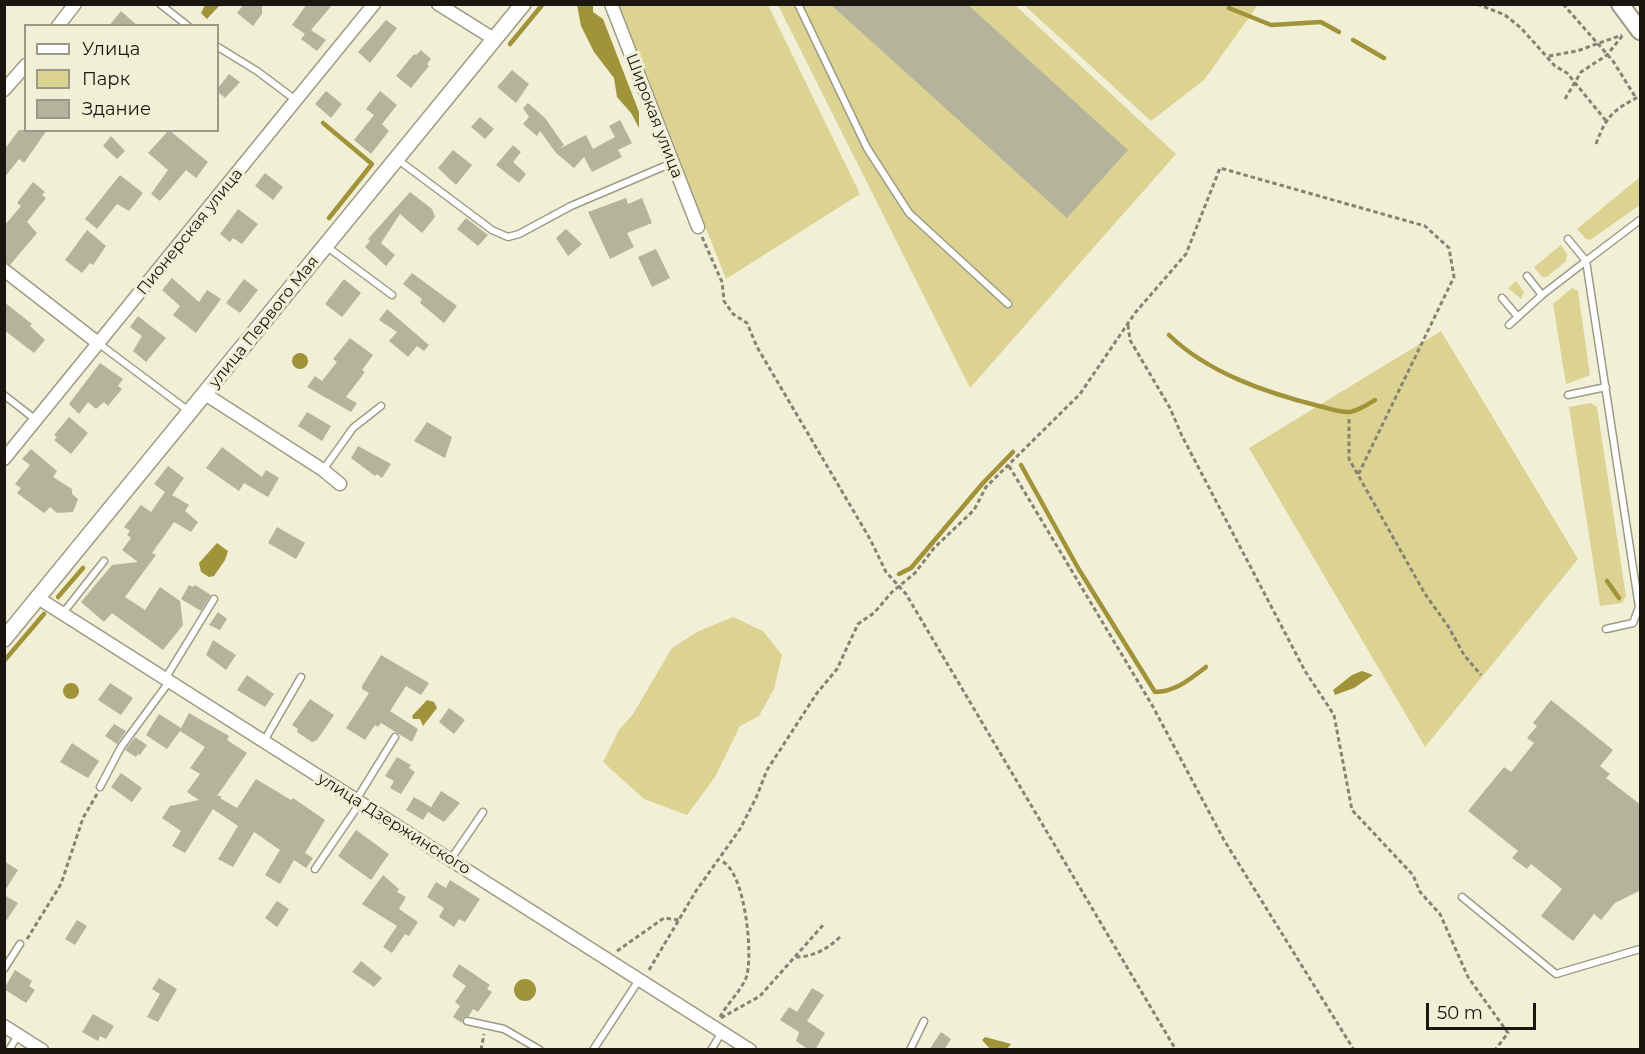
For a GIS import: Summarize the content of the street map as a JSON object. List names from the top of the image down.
{
  "streets": {
    "street": [
      "Широкая улица",
      "Пионерская улица",
      "улица Первого Мая",
      "улица Дзержинского"
    ]
  },
  "crossings": [
    ["улица Первого Мая", "улица Дзержинского"]
  ],
  "legend": ["Улица", "Парк", "Здание"],
  "scale_bar": "50 m"
}
